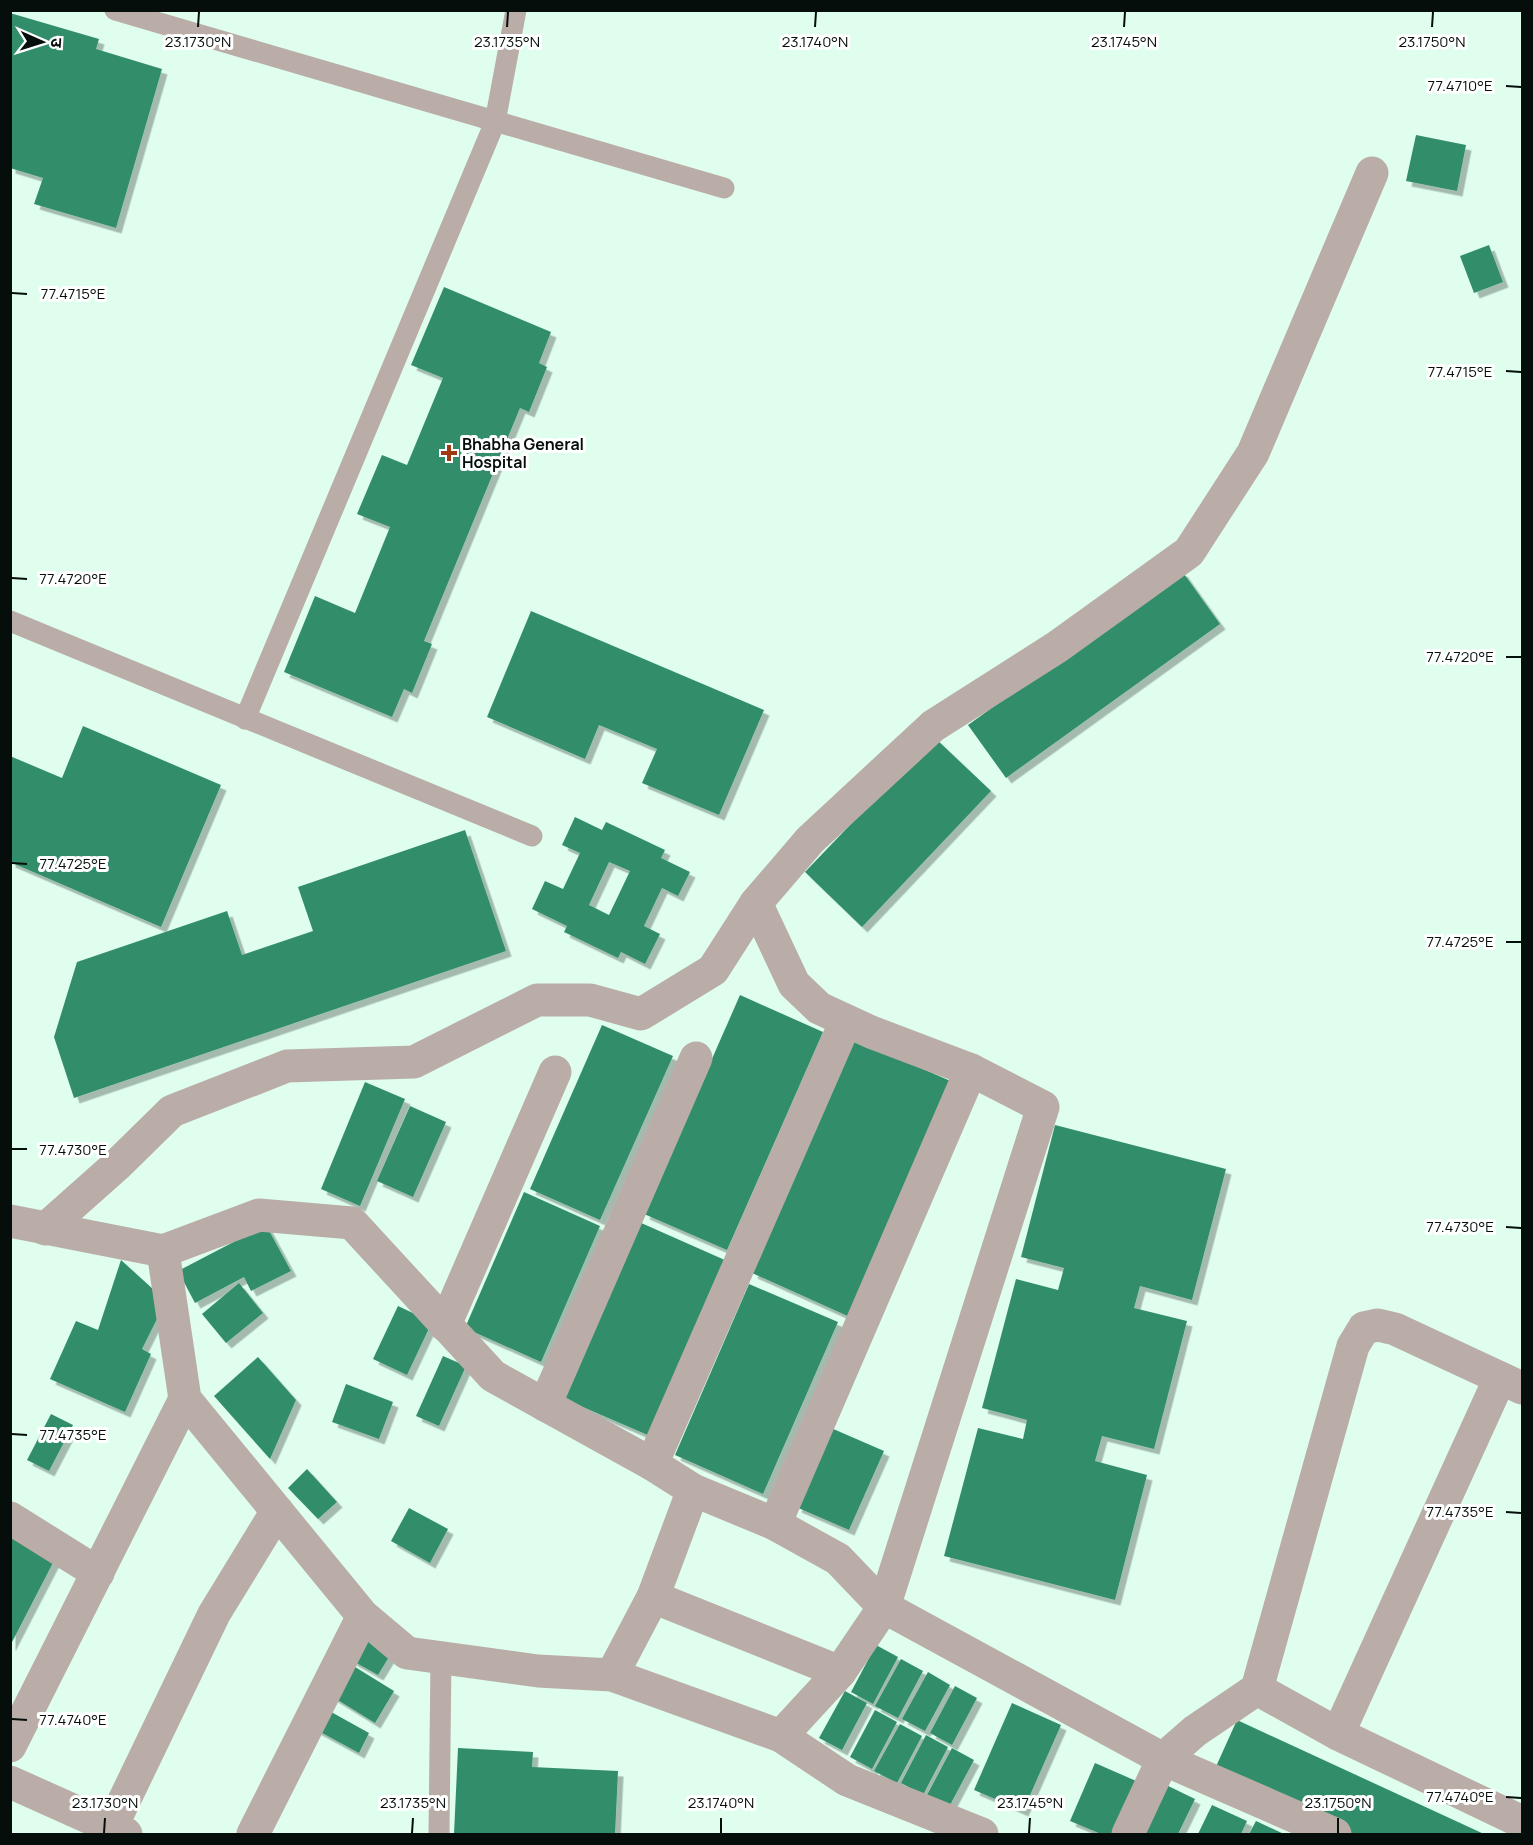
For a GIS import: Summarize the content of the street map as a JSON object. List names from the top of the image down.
{
  "places": {
    "health": ["Bhabha General Hospital"]
  },
  "north": "right",
  "coordinates": [
    "23.1730°N",
    "23.1735°N",
    "23.1740°N",
    "23.1745°N",
    "23.1750°N",
    "77.4710°E",
    "77.4715°E",
    "77.4720°E",
    "77.4725°E",
    "77.4730°E",
    "77.4735°E",
    "77.4740°E"
  ]
}
